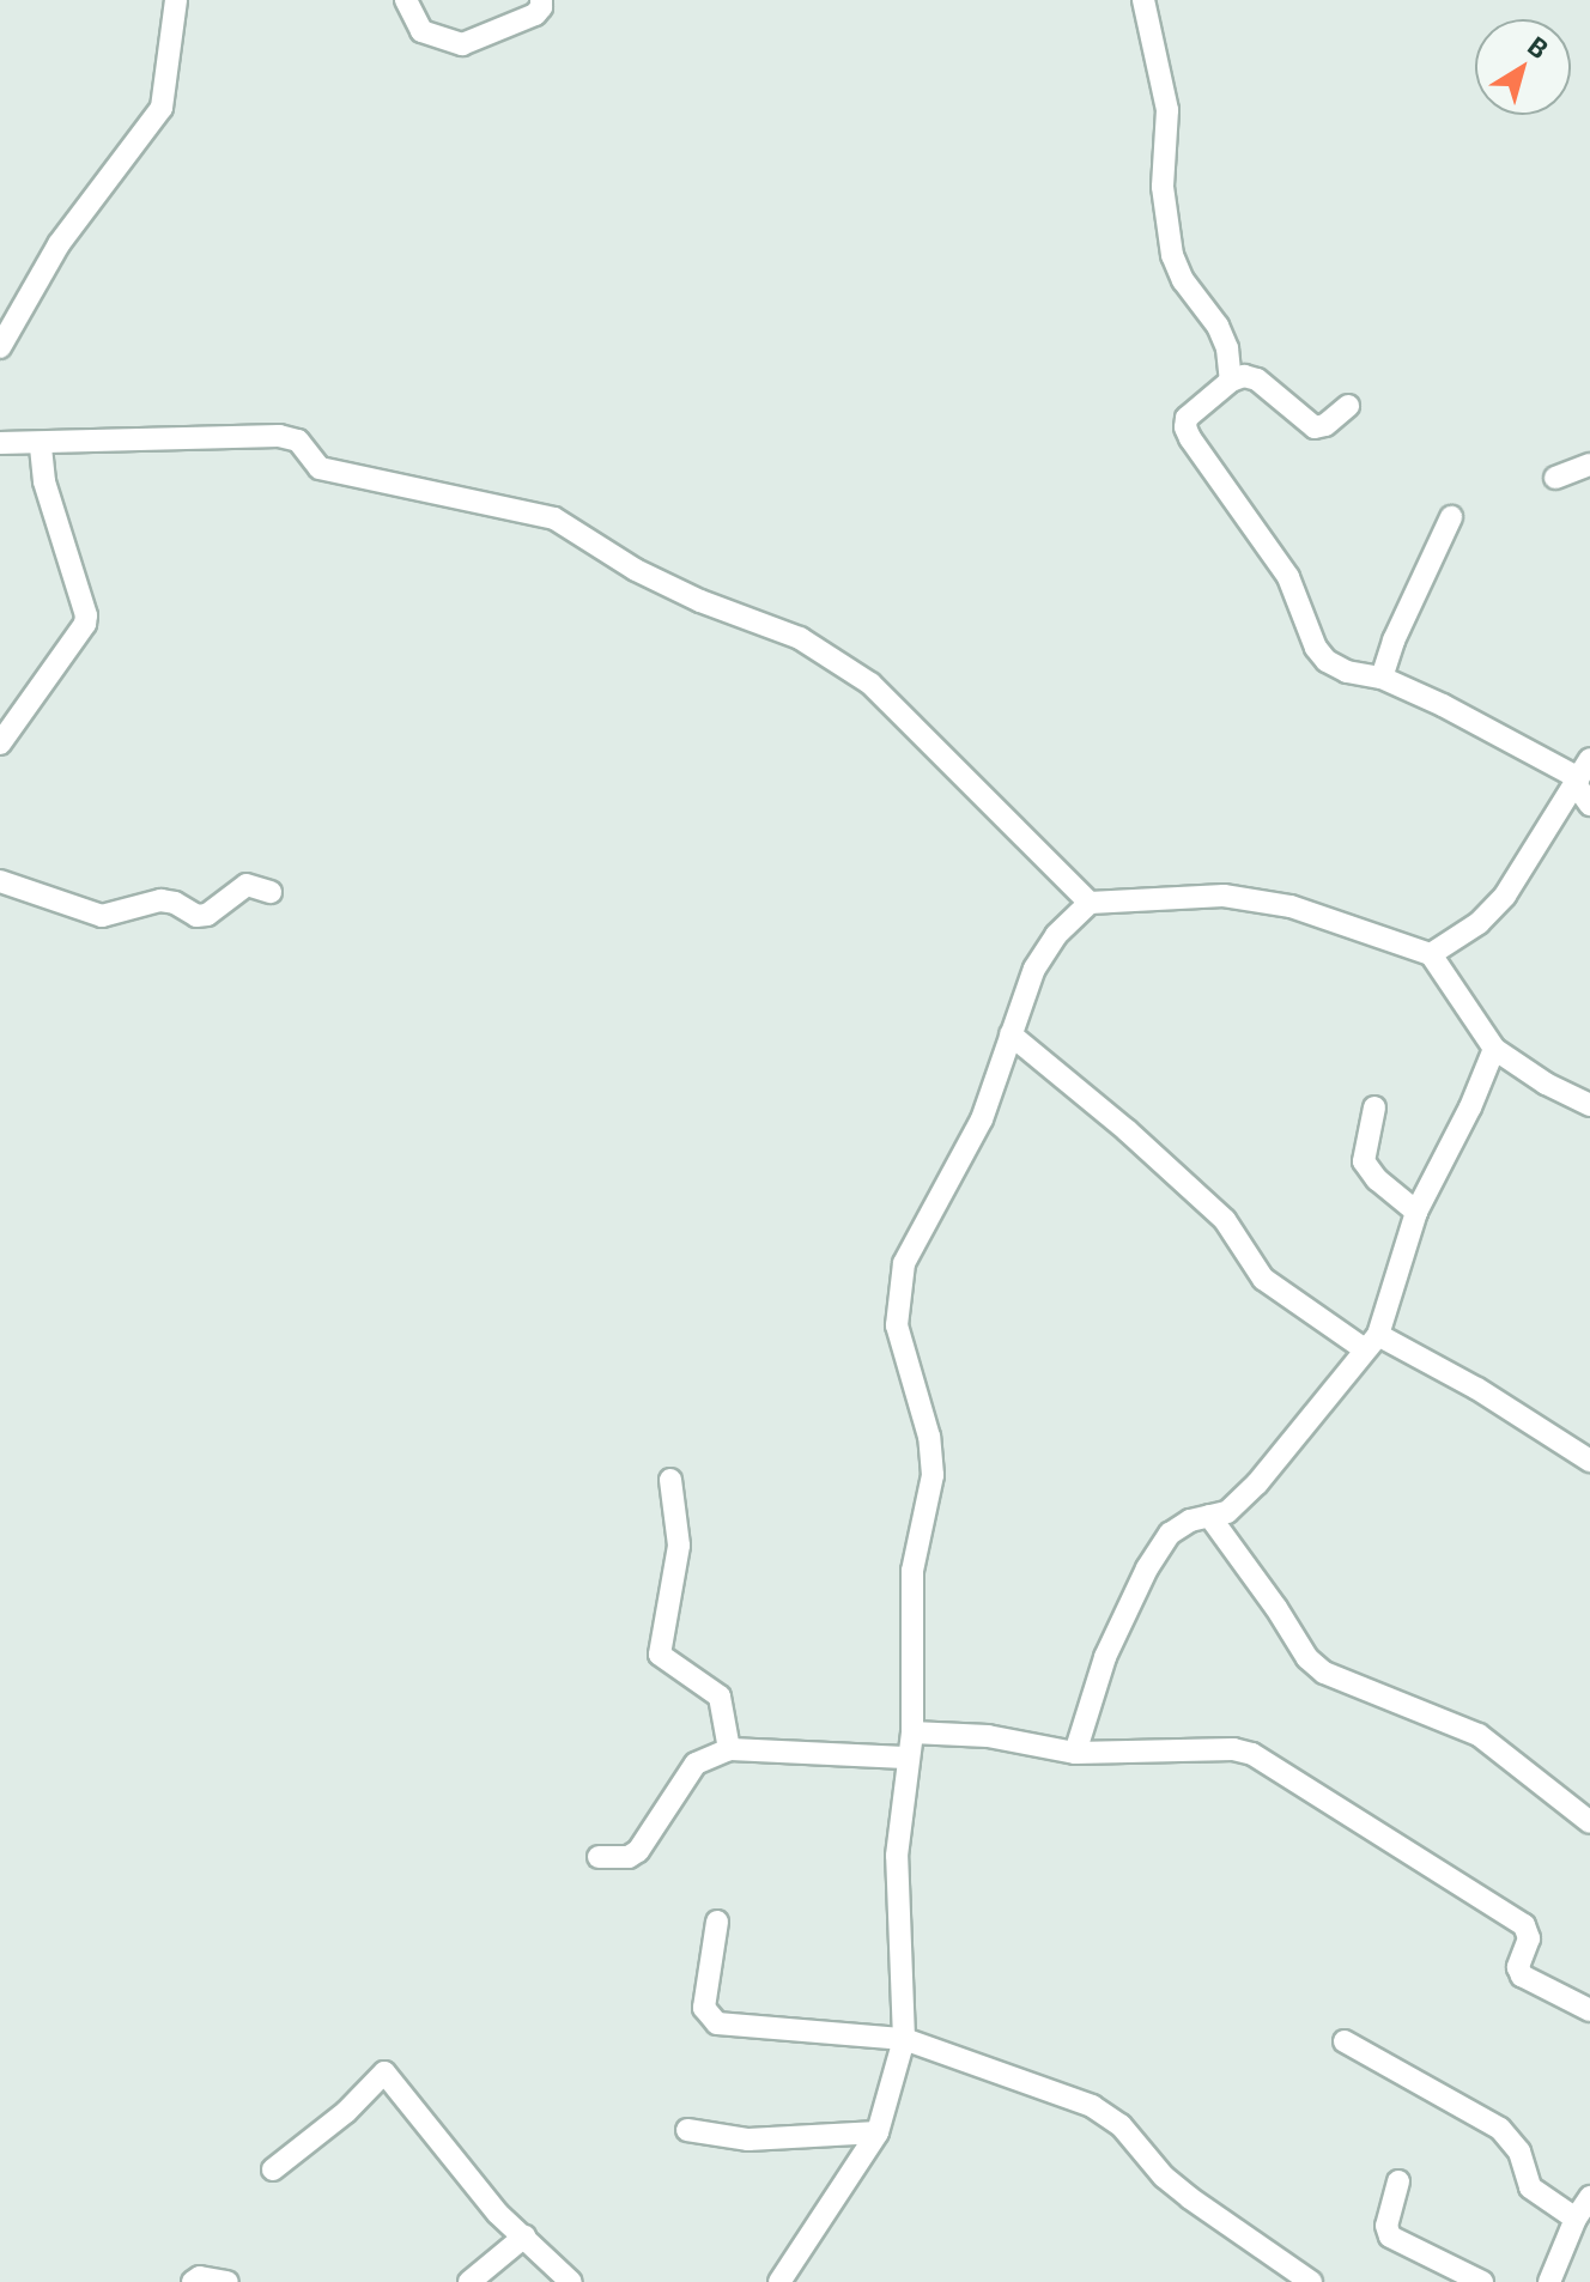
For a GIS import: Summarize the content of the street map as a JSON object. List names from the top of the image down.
{
  "north": "top right"
}
